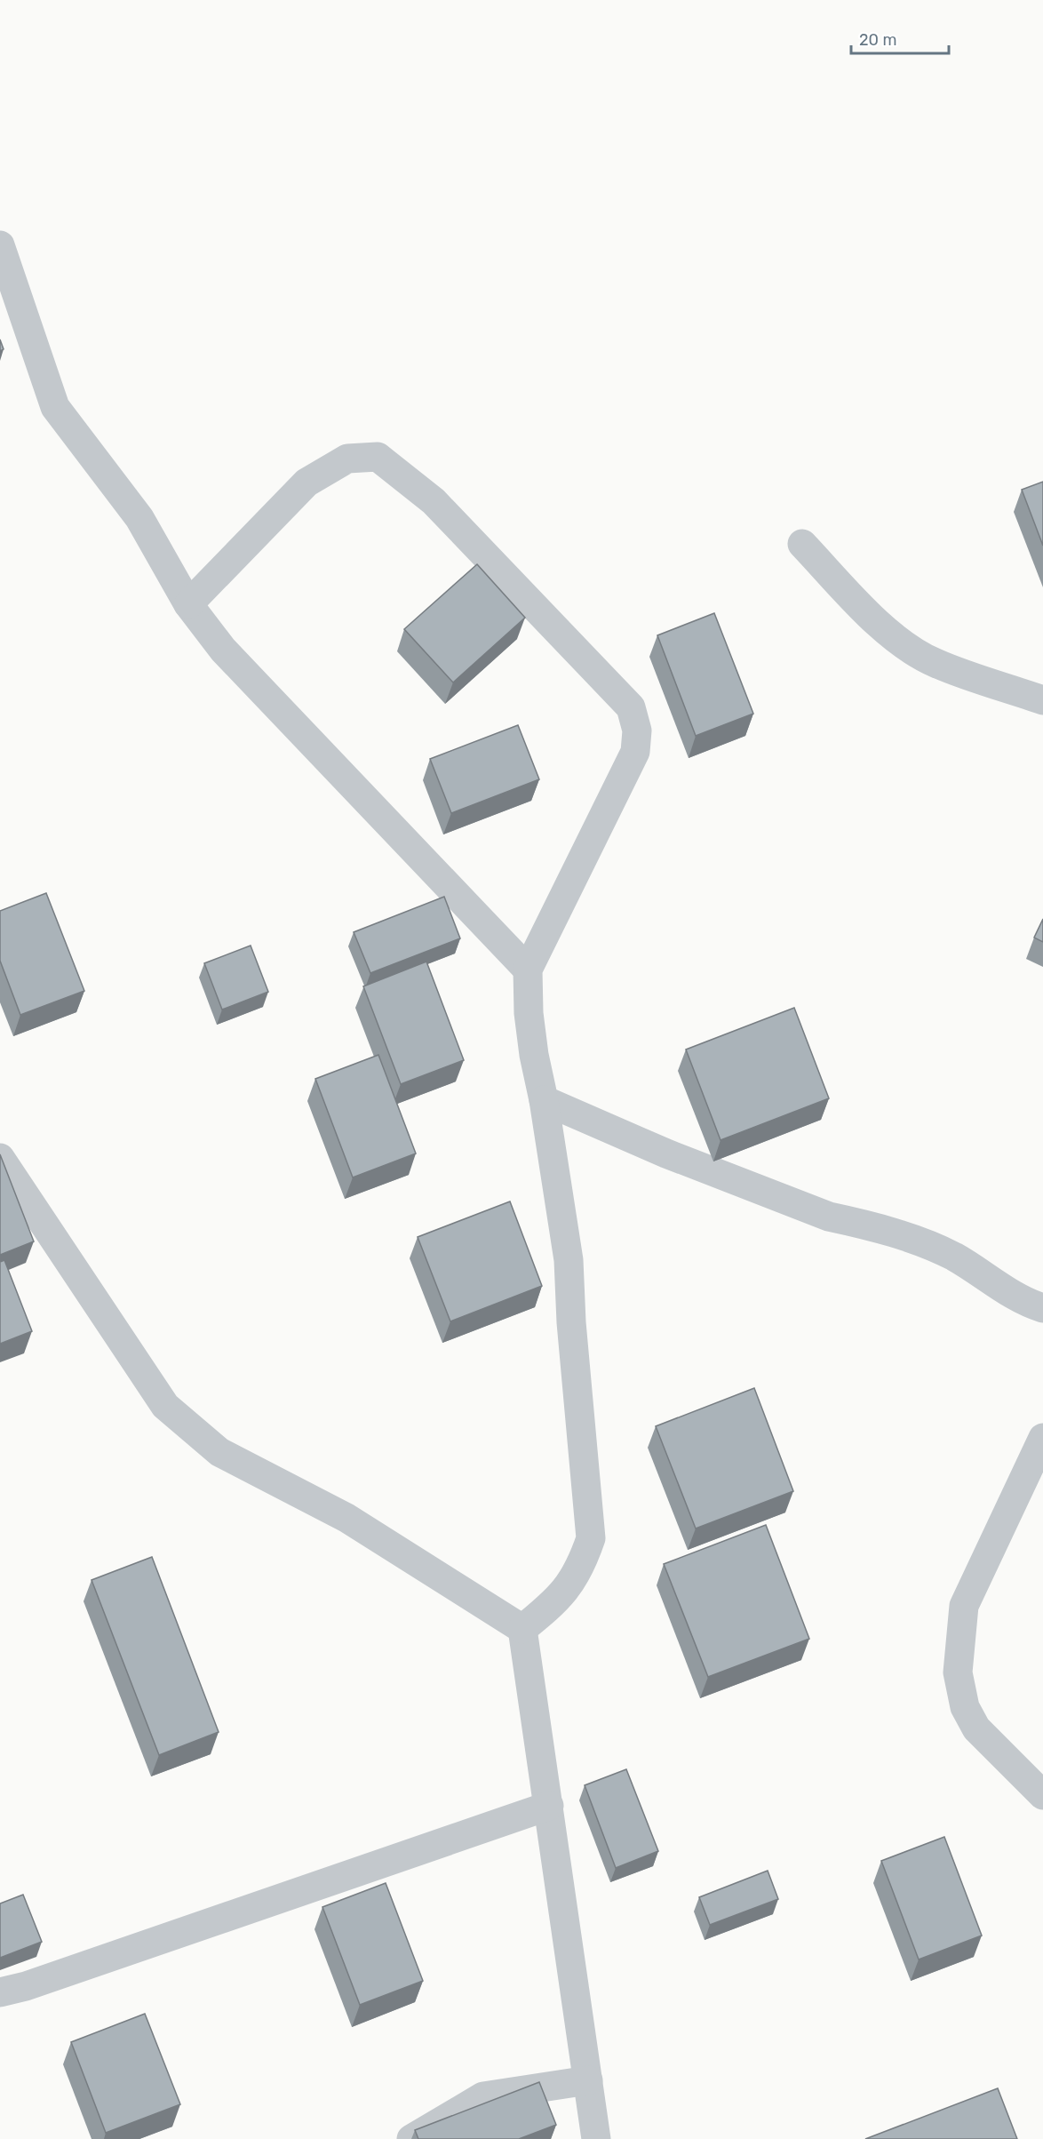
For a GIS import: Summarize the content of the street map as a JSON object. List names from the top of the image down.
{
  "scale_bar": "20 m"
}
